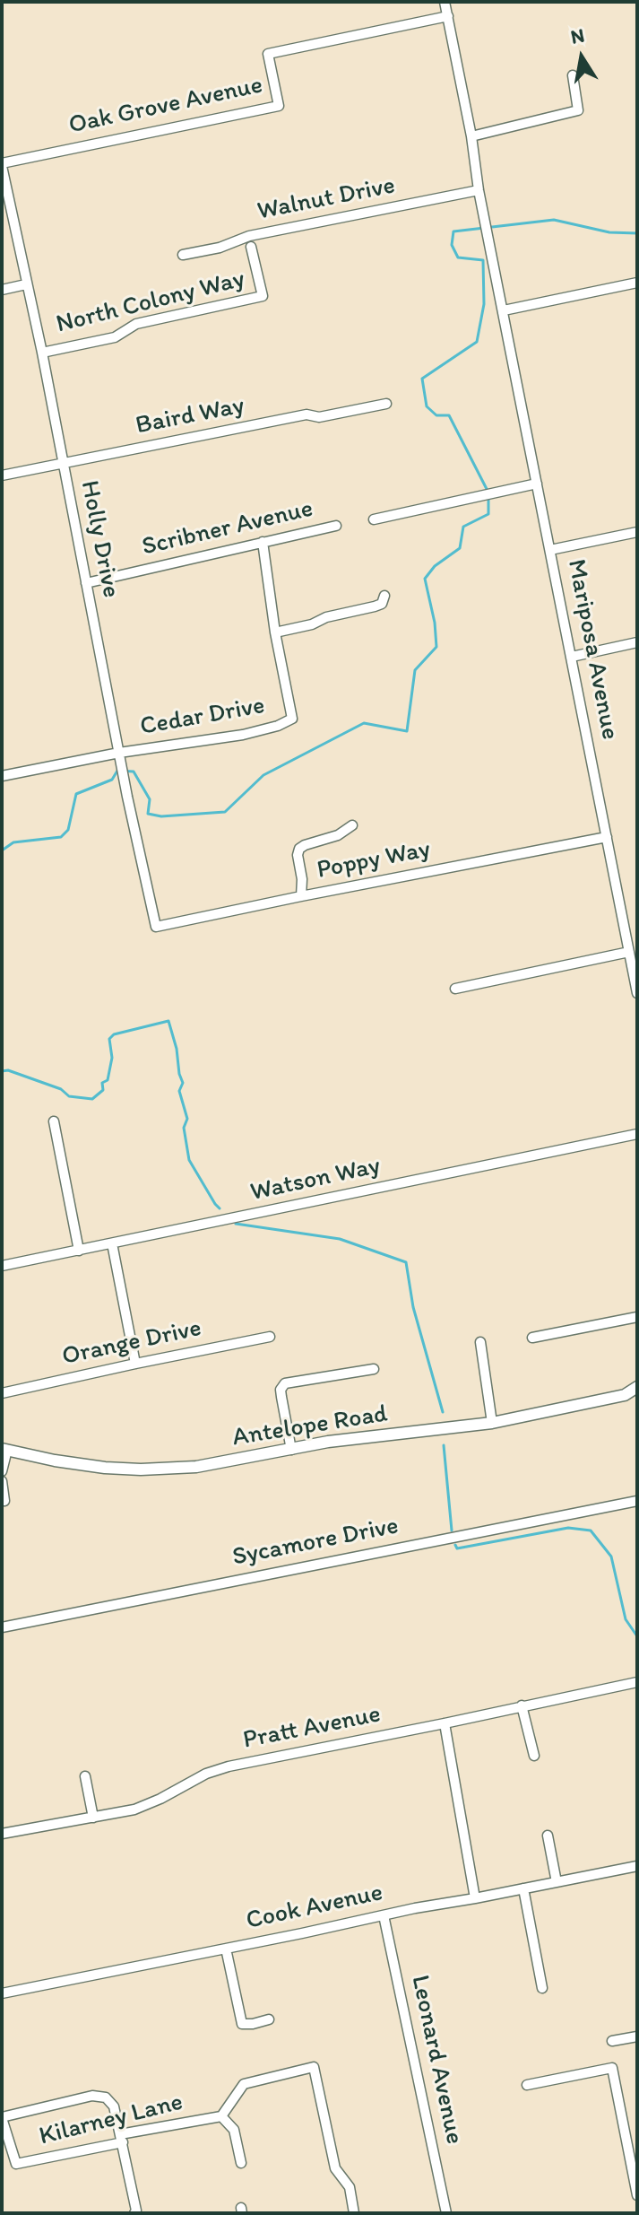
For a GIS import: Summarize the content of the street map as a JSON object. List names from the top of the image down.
{
  "streets": {
    "main road": ["Antelope Road"],
    "street": [
      "Oak Grove Avenue",
      "Walnut Drive",
      "North Colony Way",
      "Baird Way",
      "Scribner Avenue",
      "Holly Drive",
      "Mariposa Avenue",
      "Cedar Drive",
      "Poppy Way",
      "Watson Way",
      "Orange Drive",
      "Sycamore Drive",
      "Pratt Avenue",
      "Cook Avenue",
      "Leonard Avenue",
      "Kilarney Lane"
    ]
  },
  "crossings": [
    ["Oak Grove Avenue", "Holly Drive"],
    ["Oak Grove Avenue", "Mariposa Avenue"],
    ["Walnut Drive", "Mariposa Avenue"],
    ["North Colony Way", "Holly Drive"],
    ["Baird Way", "Holly Drive"],
    ["Scribner Avenue", "Holly Drive"],
    ["Holly Drive", "Cedar Drive"],
    ["Holly Drive", "Poppy Way"],
    ["Mariposa Avenue", "Poppy Way"],
    ["Cook Avenue", "Leonard Avenue"]
  ],
  "north": "top"
}
